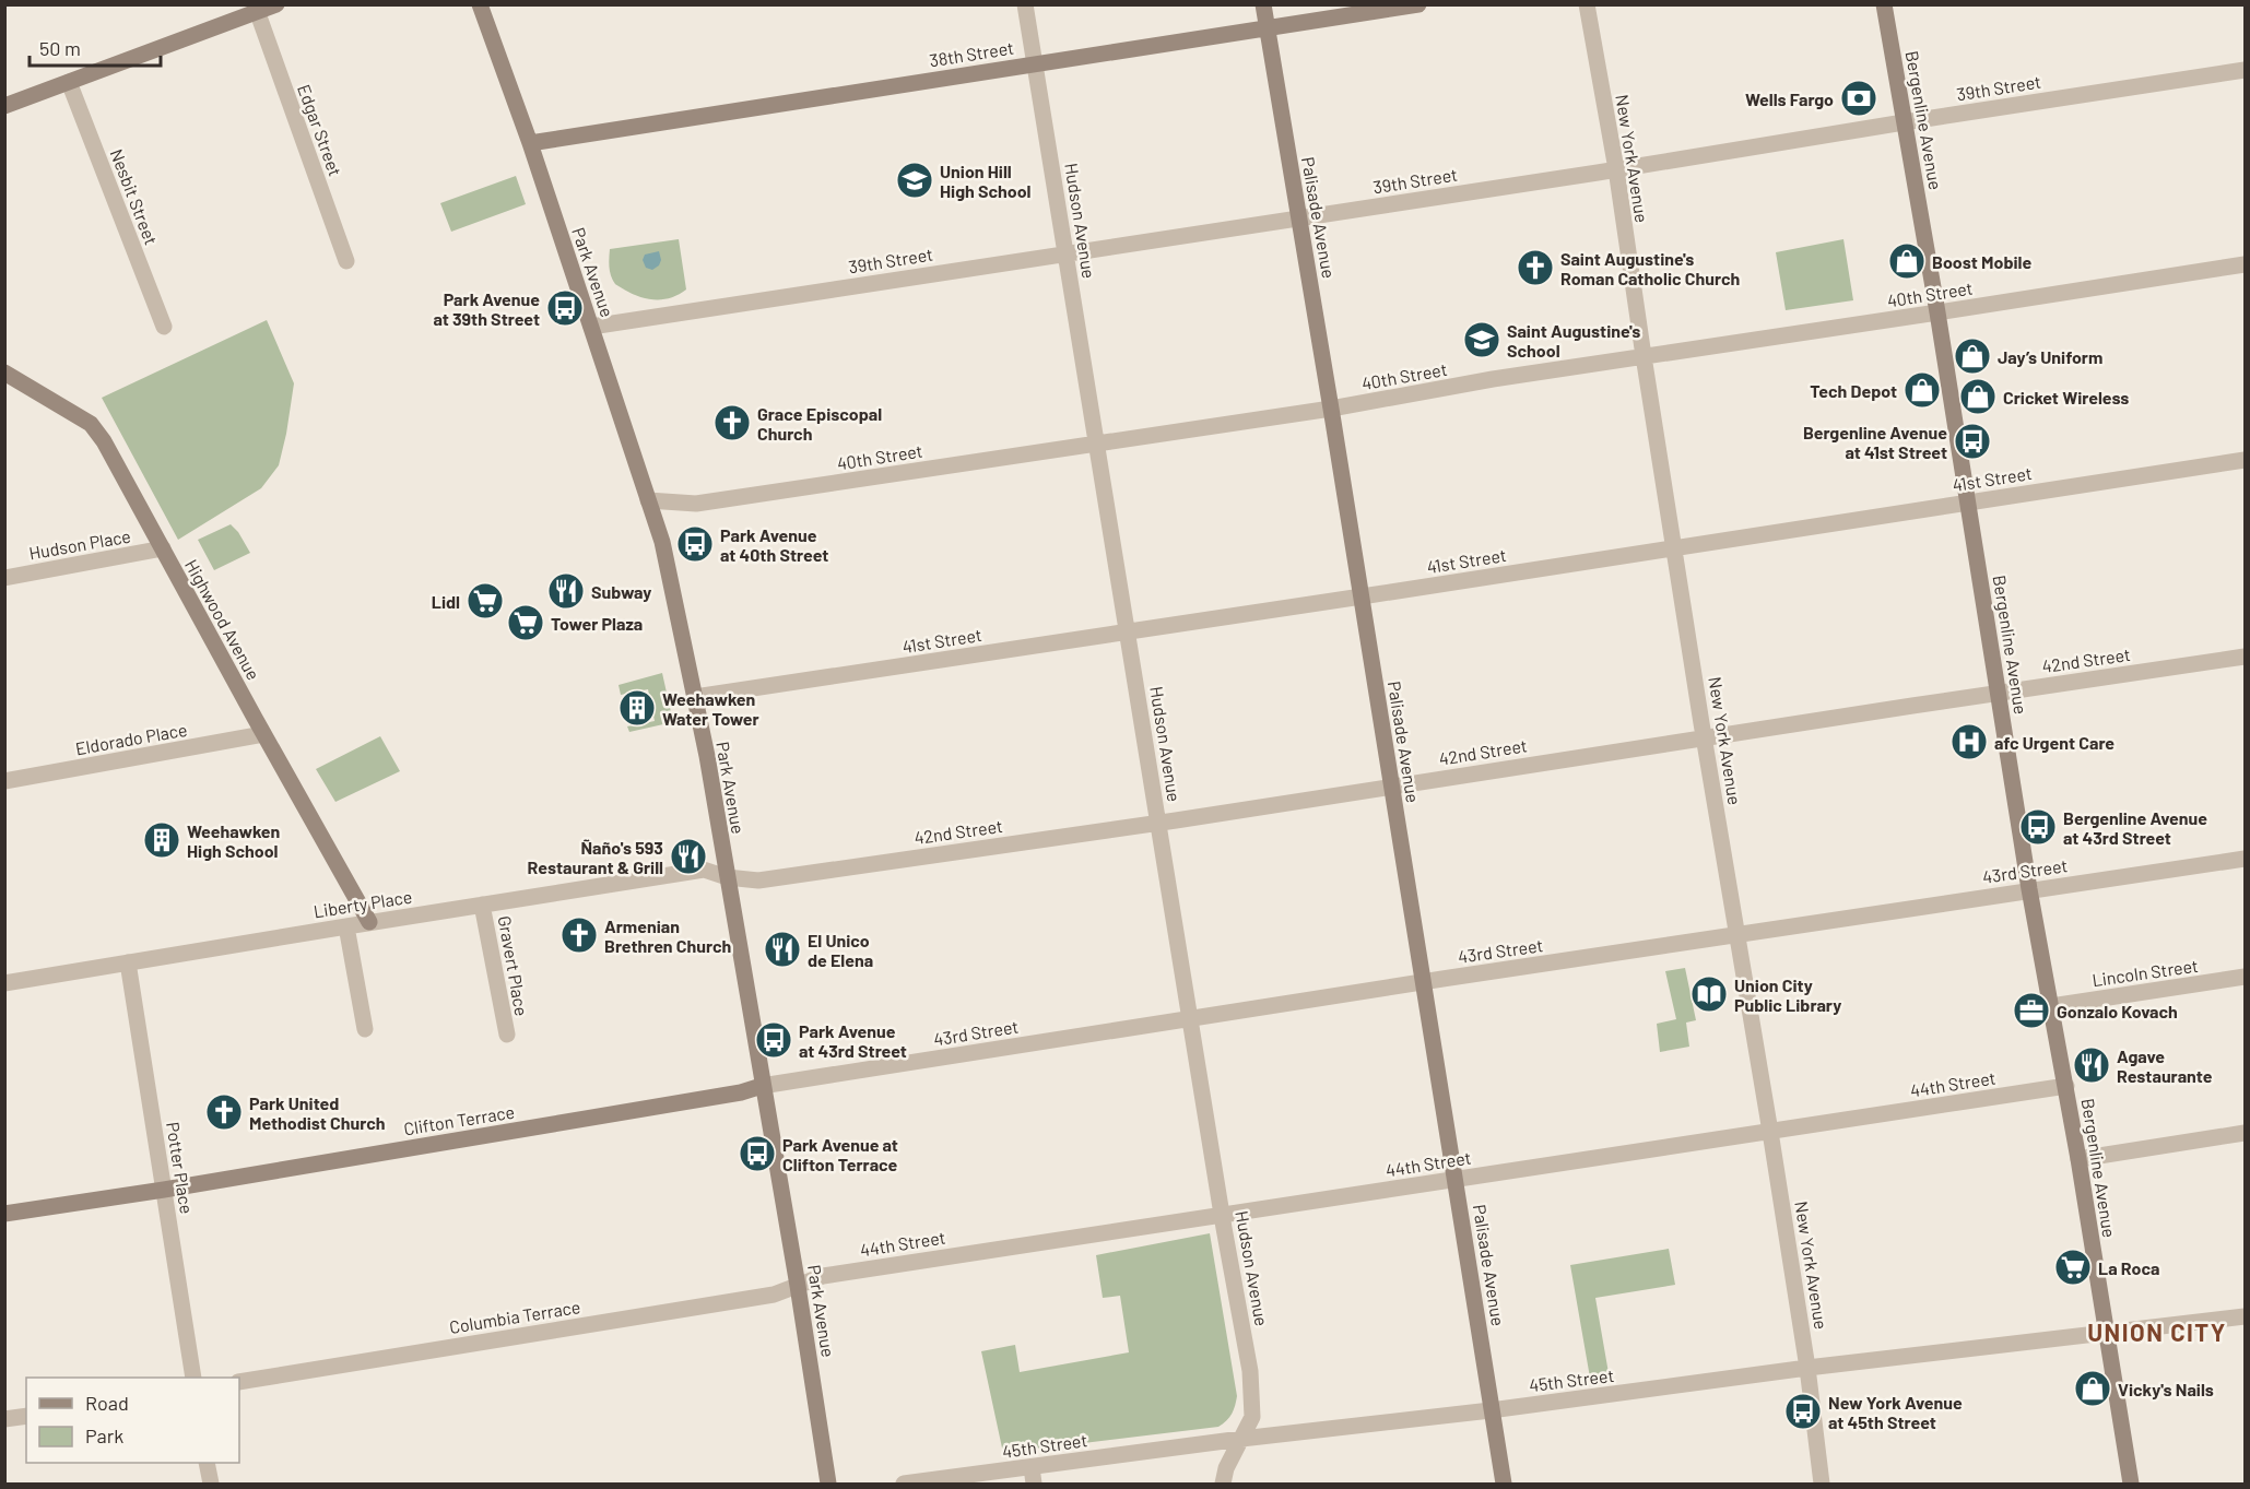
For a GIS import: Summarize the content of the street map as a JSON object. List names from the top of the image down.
{
  "streets": {
    "street": [
      "38th Street",
      "39th Street",
      "Bergenline Avenue",
      "Edgar Street",
      "New York Avenue",
      "Nesbit Street",
      "Palisade Avenue",
      "Hudson Avenue",
      "Park Avenue",
      "40th Street",
      "41st Street",
      "Hudson Place",
      "Highwood Avenue",
      "42nd Street",
      "Eldorado Place",
      "43rd Street",
      "Liberty Place",
      "Gravert Place",
      "Lincoln Street",
      "44th Street",
      "Clifton Terrace",
      "Potter Place",
      "Columbia Terrace",
      "45th Street"
    ]
  },
  "crossings": [
    ["38th Street", "Palisade Avenue"],
    ["38th Street", "Hudson Avenue"],
    ["38th Street", "Park Avenue"],
    ["39th Street", "Bergenline Avenue"],
    ["39th Street", "New York Avenue"],
    ["39th Street", "Palisade Avenue"],
    ["39th Street", "Hudson Avenue"],
    ["39th Street", "Park Avenue"],
    ["Bergenline Avenue", "40th Street"],
    ["Bergenline Avenue", "41st Street"],
    ["Bergenline Avenue", "42nd Street"],
    ["Bergenline Avenue", "43rd Street"],
    ["Bergenline Avenue", "Lincoln Street"],
    ["Bergenline Avenue", "44th Street"],
    ["Bergenline Avenue", "45th Street"],
    ["New York Avenue", "40th Street"],
    ["New York Avenue", "41st Street"],
    ["New York Avenue", "42nd Street"],
    ["New York Avenue", "43rd Street"],
    ["New York Avenue", "44th Street"],
    ["New York Avenue", "45th Street"],
    ["Palisade Avenue", "40th Street"],
    ["Palisade Avenue", "41st Street"],
    ["Palisade Avenue", "42nd Street"],
    ["Palisade Avenue", "43rd Street"],
    ["Palisade Avenue", "44th Street"],
    ["Palisade Avenue", "45th Street"],
    ["Hudson Avenue", "40th Street"],
    ["Hudson Avenue", "41st Street"],
    ["Hudson Avenue", "42nd Street"],
    ["Hudson Avenue", "43rd Street"],
    ["Hudson Avenue", "44th Street"],
    ["Hudson Avenue", "45th Street"],
    ["Park Avenue", "40th Street"],
    ["Park Avenue", "41st Street"],
    ["Park Avenue", "42nd Street"],
    ["Park Avenue", "43rd Street"],
    ["Park Avenue", "Liberty Place"],
    ["Park Avenue", "44th Street"],
    ["Park Avenue", "Clifton Terrace"],
    ["Park Avenue", "Columbia Terrace"],
    ["Hudson Place", "Highwood Avenue"],
    ["Highwood Avenue", "Eldorado Place"],
    ["Highwood Avenue", "Liberty Place"],
    ["42nd Street", "Liberty Place"],
    ["43rd Street", "Clifton Terrace"],
    ["Liberty Place", "Gravert Place"],
    ["Liberty Place", "Potter Place"],
    ["44th Street", "Columbia Terrace"],
    ["Clifton Terrace", "Potter Place"]
  ],
  "districts": ["UNION CITY"],
  "places": {
    "bank": ["Wells Fargo"],
    "school or university": ["Union Hill High School", "Saint Augustine's School"],
    "shop": [
      "Boost Mobile",
      "Jay’s Uniform",
      "Tech Depot",
      "Cricket Wireless",
      "Vicky's Nails"
    ],
    "church": [
      "Saint Augustine's Roman Catholic Church",
      "Grace Episcopal Church",
      "Armenian Brethren Church",
      "Park United Methodist Church"
    ],
    "bus stop": [
      "Park Avenue at 39th Street",
      "Bergenline Avenue at 41st Street",
      "Park Avenue at 40th Street",
      "Bergenline Avenue at 43rd Street",
      "Park Avenue at 43rd Street",
      "Park Avenue at Clifton Terrace",
      "New York Avenue at 45th Street"
    ],
    "restaurant": [
      "Subway",
      "Ñaño's 593 Restaurant & Grill",
      "El Unico de Elena",
      "Agave Restaurante"
    ],
    "supermarket": ["Lidl", "Tower Plaza", "La Roca"],
    "building": ["Weehawken Water Tower", "Weehawken High School"],
    "hospital": ["afc Urgent Care"],
    "library": ["Union City Public Library"],
    "office": ["Gonzalo Kovach"]
  },
  "legend": ["Road", "Park"],
  "scale_bar": "50 m"
}
